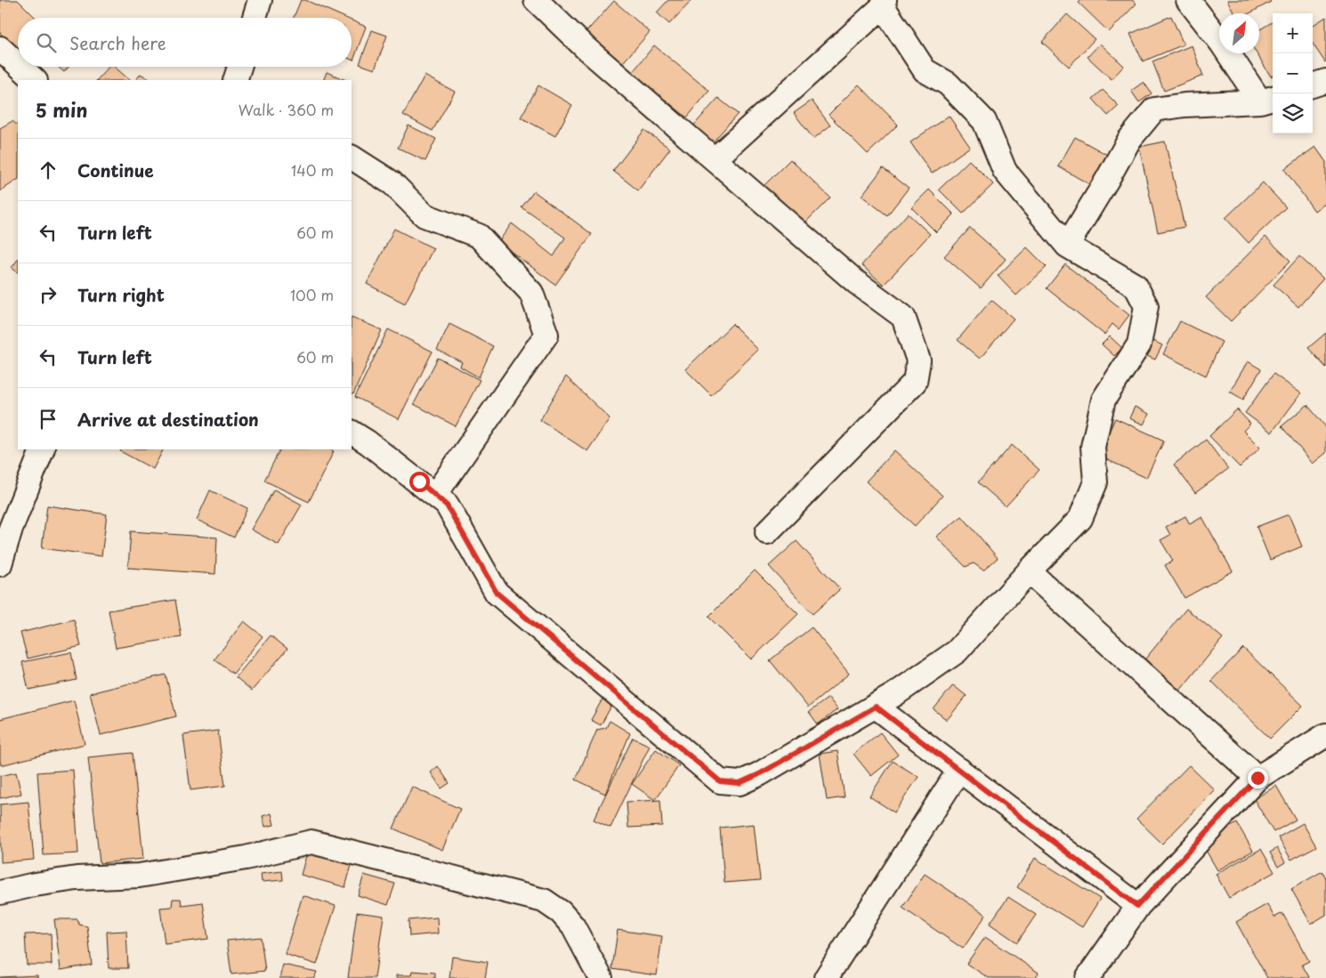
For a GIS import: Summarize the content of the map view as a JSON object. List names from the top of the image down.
{
  "north": "top right",
  "page": {
    "map_buttons": ["+", "−"],
    "search": "Search here",
    "heading": ["5 min", "Walk · 360 m"],
    "list": [
      ["Continue", "140 m"],
      ["Turn left", "60 m"],
      ["Turn right", "100 m"],
      ["Turn left", "60 m"],
      "Arrive at destination"
    ]
  }
}
